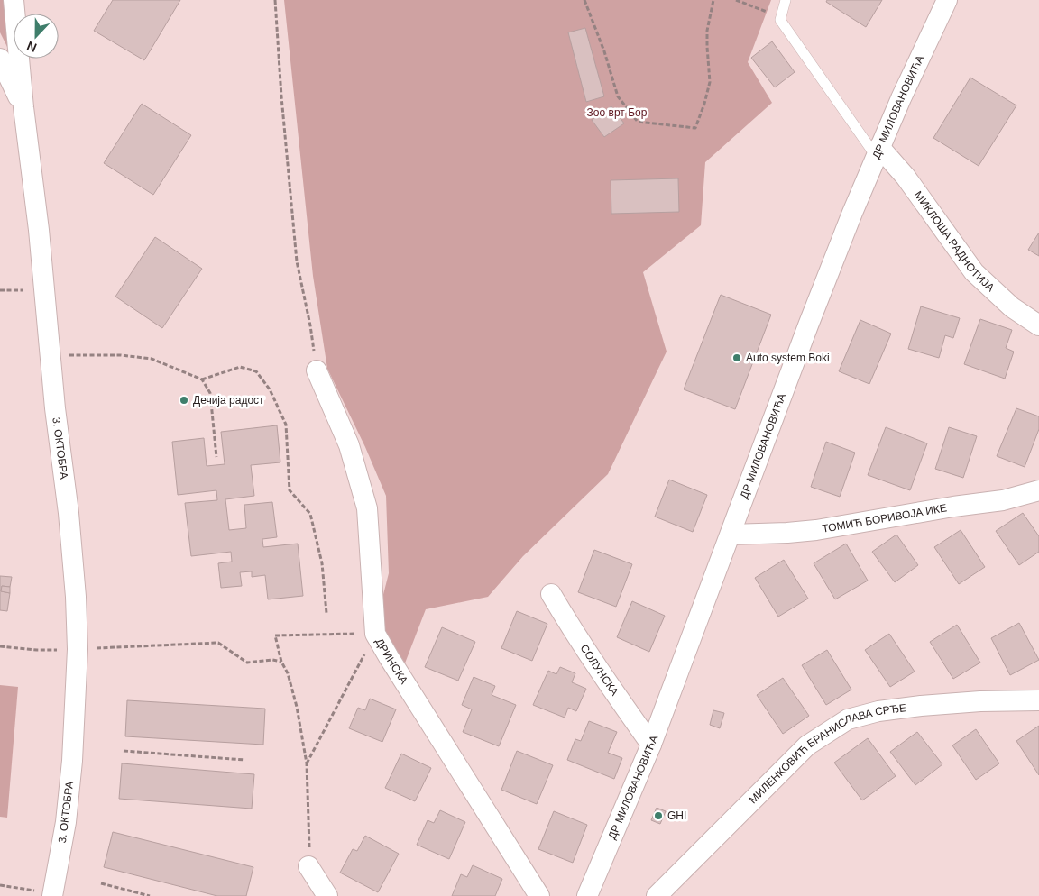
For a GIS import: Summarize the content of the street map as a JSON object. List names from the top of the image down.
{
  "streets": {
    "street": [
      "ДР МИЛОВАНОВИЋА",
      "МИКЛОША РАДНОТИЈА",
      "3. ОКТОБРА",
      "ТОМИЋ БОРИВОЈА ИКЕ",
      "ДРИНСКА",
      "СОЛУНСКА",
      "МИЛЕНКОВИЋ БРАНИСЛАВА СРЂЕ"
    ]
  },
  "crossings": [
    ["ДР МИЛОВАНОВИЋА", "МИКЛОША РАДНОТИЈА"],
    ["ДР МИЛОВАНОВИЋА", "ТОМИЋ БОРИВОЈА ИКЕ"],
    ["ДР МИЛОВАНОВИЋА", "СОЛУНСКА"]
  ],
  "parks": ["Зоо врт Бор"],
  "places": ["Auto system Boki", "Дечија радост", "GHI"],
  "north": "bottom"
}
